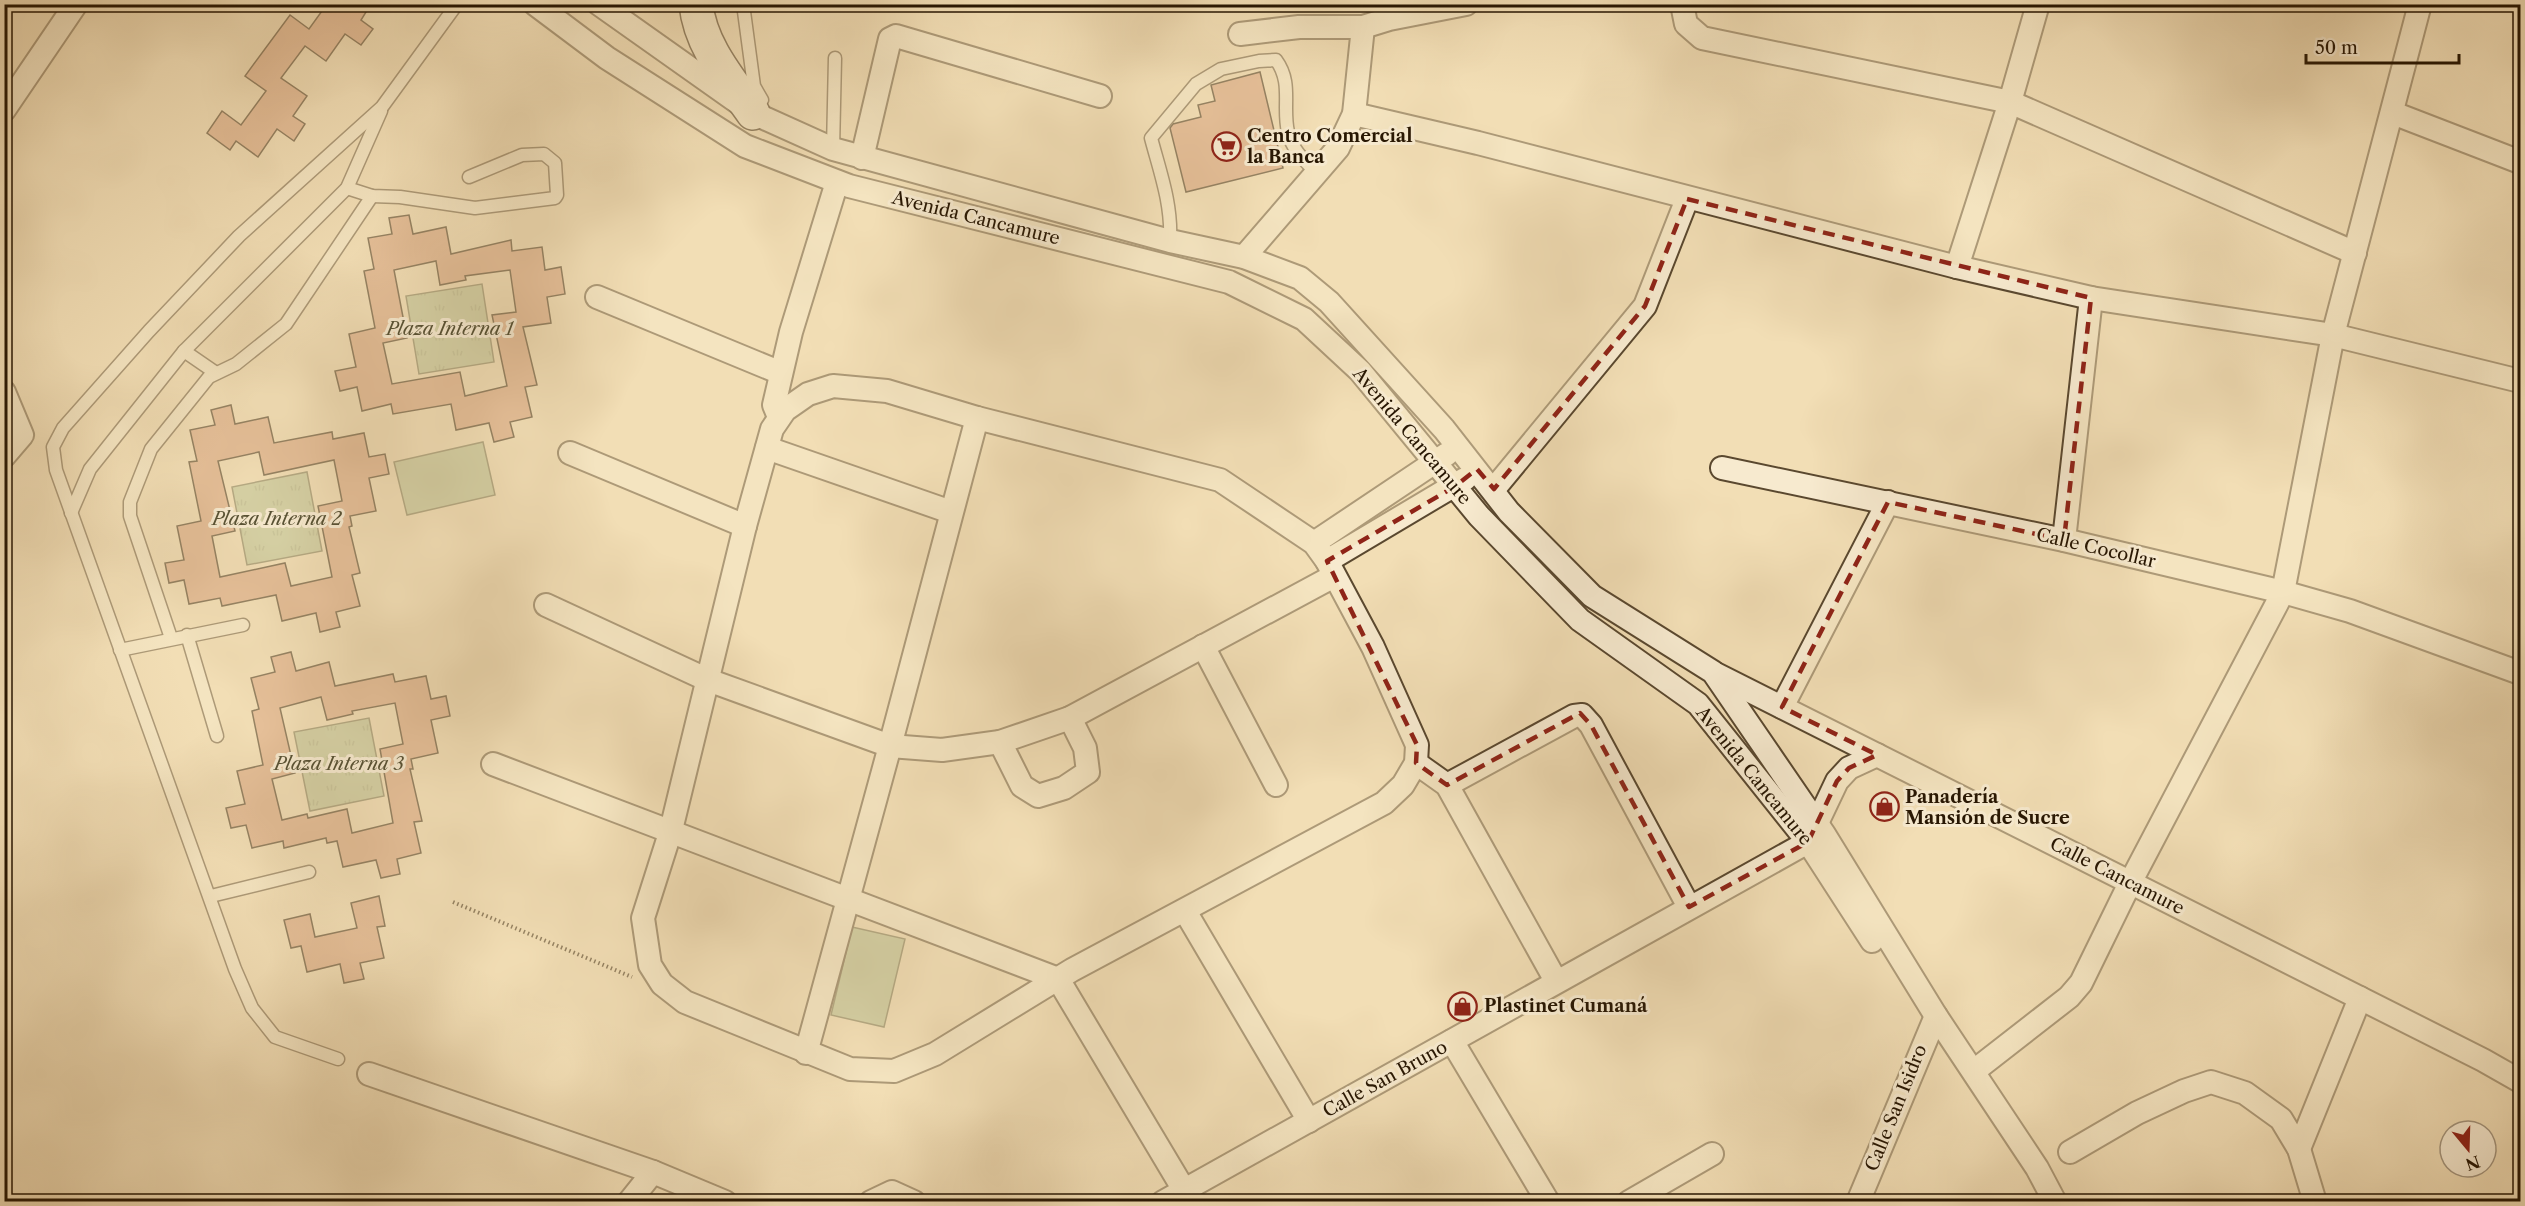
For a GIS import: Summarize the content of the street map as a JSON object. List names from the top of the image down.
{
  "streets": {
    "street": [
      "Avenida Cancamure",
      "Calle Cocollar",
      "Calle Cancamure",
      "Calle San Bruno",
      "Calle San Isidro"
    ]
  },
  "crossings": [
    ["Avenida Cancamure", "Calle Cancamure"],
    ["Avenida Cancamure", "Calle San Bruno"],
    ["Avenida Cancamure", "Calle San Isidro"]
  ],
  "parks": ["Plaza Interna 1", "Plaza Interna 2", "Plaza Interna 3"],
  "places": {
    "supermarket": ["Centro Comercial la Banca"],
    "shop": ["Panadería Mansión de Sucre", "Plastinet Cumaná"]
  },
  "scale_bar": "50 m",
  "north": "bottom"
}
